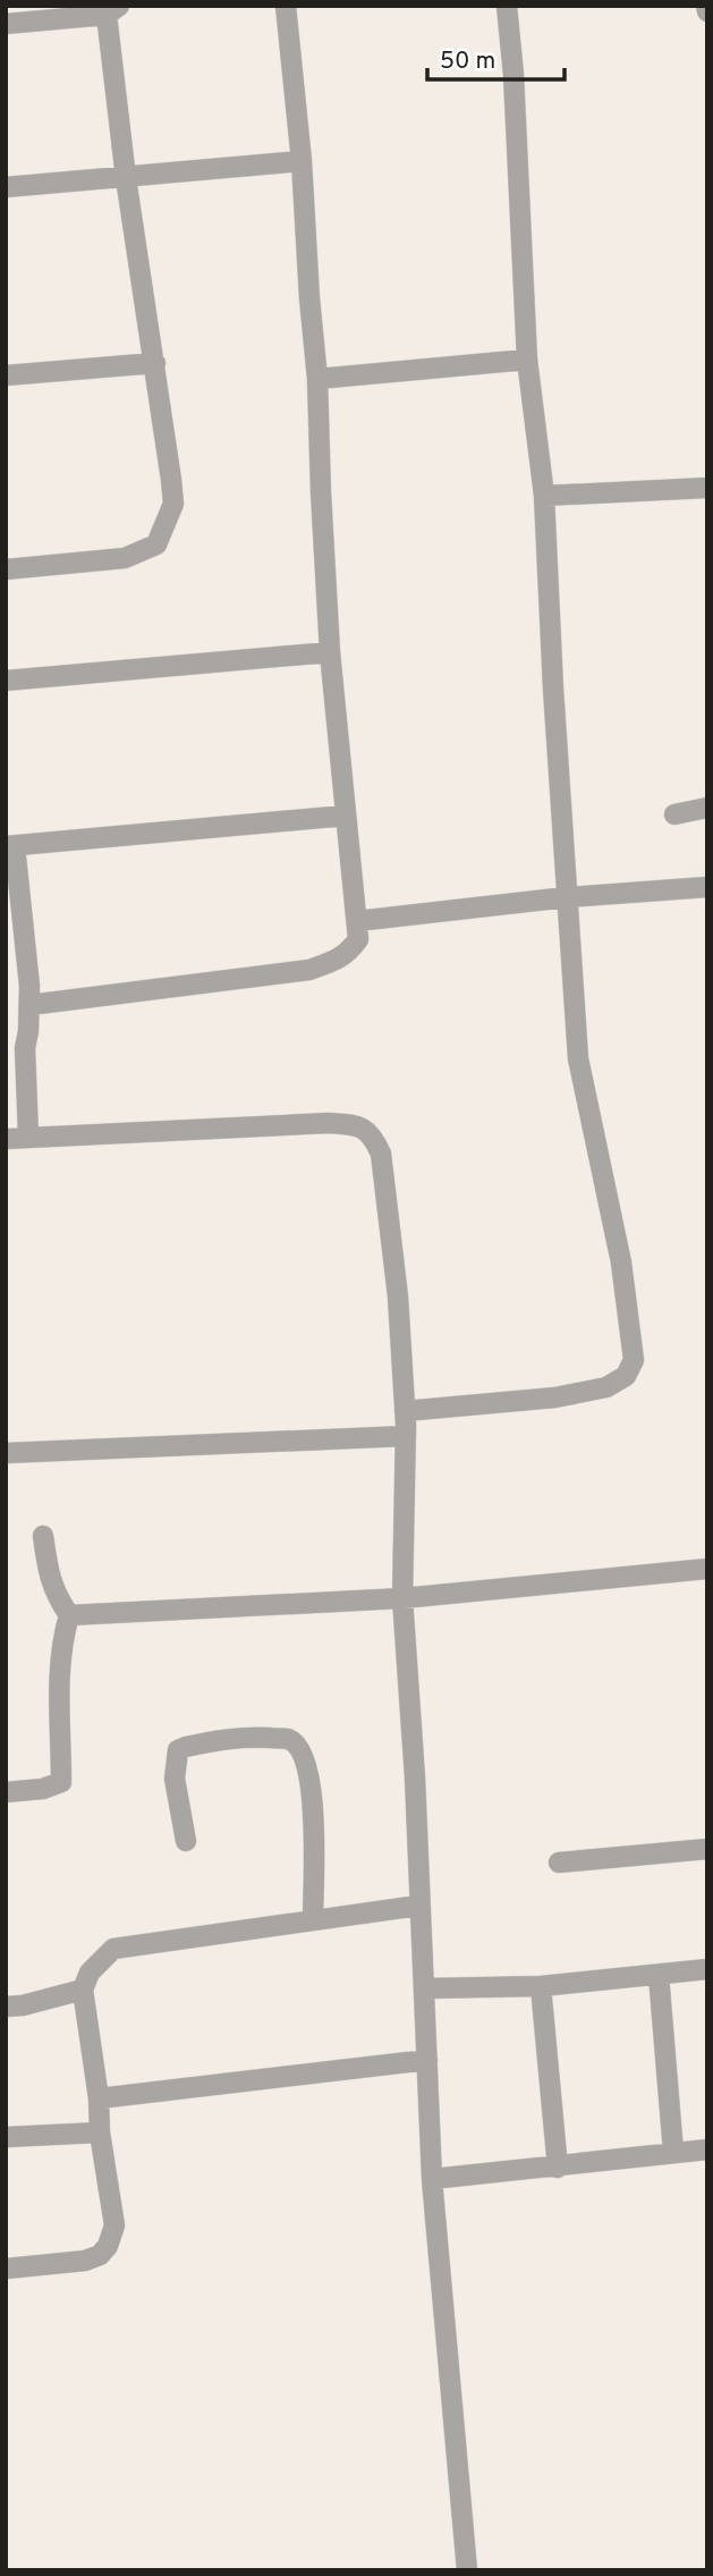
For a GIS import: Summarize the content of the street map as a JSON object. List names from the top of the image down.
{
  "scale_bar": "50 m"
}
